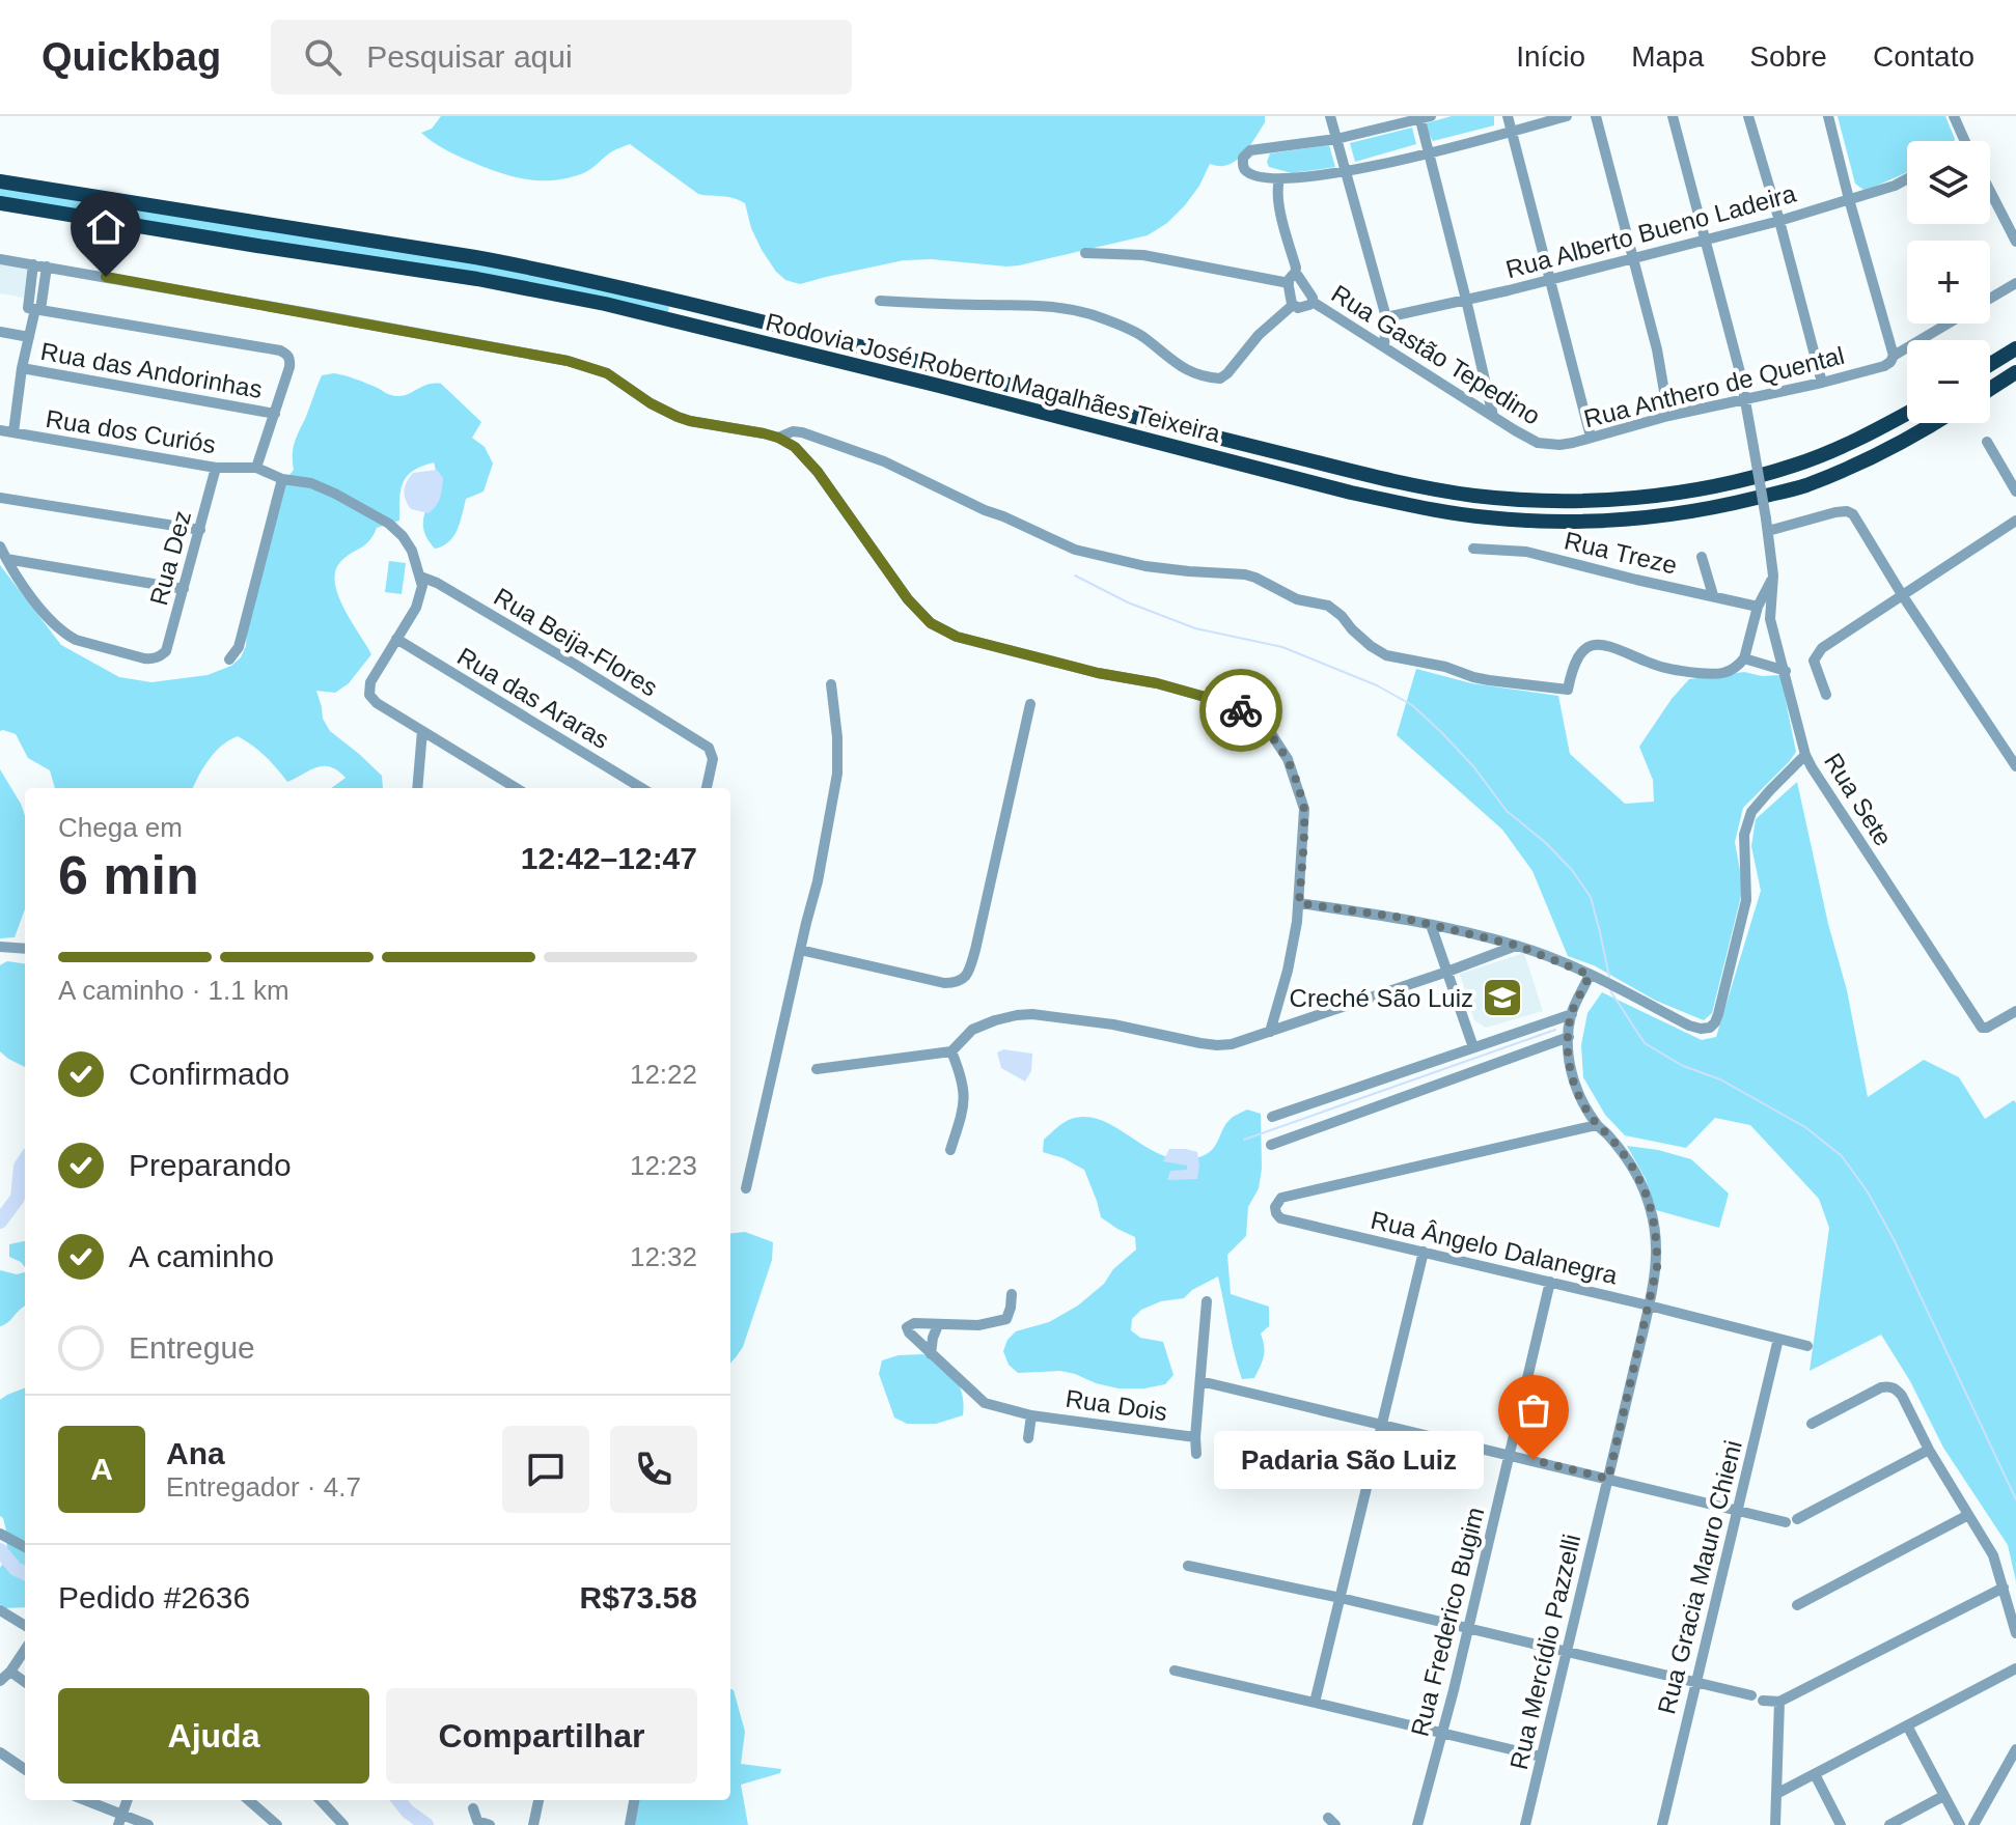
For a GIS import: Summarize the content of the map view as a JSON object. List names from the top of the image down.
{
  "streets": {
    "highway": ["Rodovia José Roberto Magalhães Teixeira"],
    "street": [
      "Rua Alberto Bueno Ladeira",
      "Rua Gastão Tepedino",
      "Rua das Andorinhas",
      "Rua Anthero de Quental",
      "Rua dos Curiós",
      "Rua Treze",
      "Rua Dez",
      "Rua Beija-Flores",
      "Rua das Araras",
      "Rua Sete",
      "Rua Ângelo Dalanegra",
      "Rua Dois",
      "Rua Gracia Mauro Chieni",
      "Rua Frederico Bugim",
      "Rua Mercídio Pazzelli"
    ]
  },
  "crossings": [
    ["Rua Alberto Bueno Ladeira", "Rua Sete"],
    ["Rua Gastão Tepedino", "Rua Anthero de Quental"],
    ["Rua Anthero de Quental", "Rua Sete"],
    ["Rua dos Curiós", "Rua Dez"],
    ["Rua Ângelo Dalanegra", "Rua Gracia Mauro Chieni"],
    ["Rua Ângelo Dalanegra", "Rua Frederico Bugim"],
    ["Rua Ângelo Dalanegra", "Rua Mercídio Pazzelli"]
  ],
  "places": {
    "school or university": ["Creché São Luiz"],
    "other": ["Padaria São Luiz"]
  },
  "page": {
    "header": "Quickbag",
    "search": "Pesquisar aqui",
    "nav": [
      "Início",
      "Mapa",
      "Sobre",
      "Contato"
    ],
    "map_buttons": ["+", "−"],
    "heading": ["6 min", "Chega em", "12:42–12:47"],
    "panel": [
      "Ana",
      "Entregador · 4.7",
      "Pedido #2636",
      "R$73.58"
    ],
    "bar": "A caminho · 1.1 km",
    "list": [
      ["Confirmado", "12:22"],
      ["Preparando", "12:23"],
      ["A caminho", "12:32"],
      "Entregue"
    ],
    "round": "A",
    "bubble": "Padaria São Luiz",
    "buttons": ["Ajuda", "Compartilhar"]
  }
}
